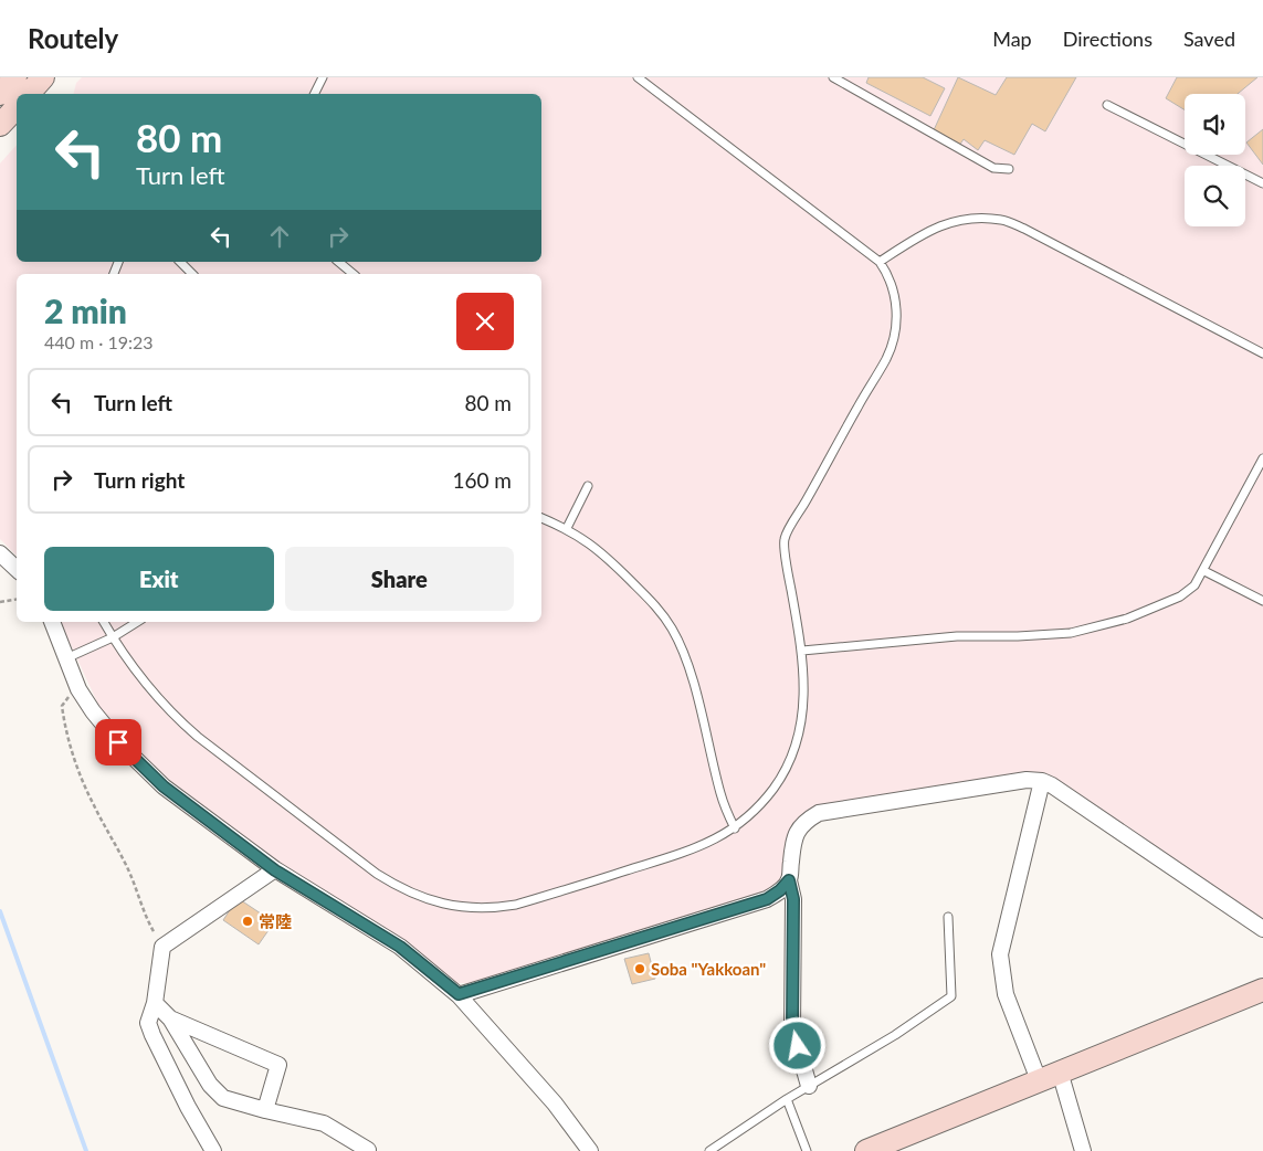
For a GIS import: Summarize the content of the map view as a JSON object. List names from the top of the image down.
{
  "places": ["常陸", "Soba \"Yakkoan\""],
  "page": {
    "header": "Routely",
    "nav": ["Map", "Directions", "Saved"],
    "turn": ["80 m", "Turn left"],
    "heading": ["2 min", "440 m · 19:23"],
    "list": [
      {
        "name": "Turn left",
        "value": "80 m"
      },
      {
        "name": "Turn right",
        "value": "160 m"
      }
    ],
    "buttons": ["Exit", "Share"]
  }
}
